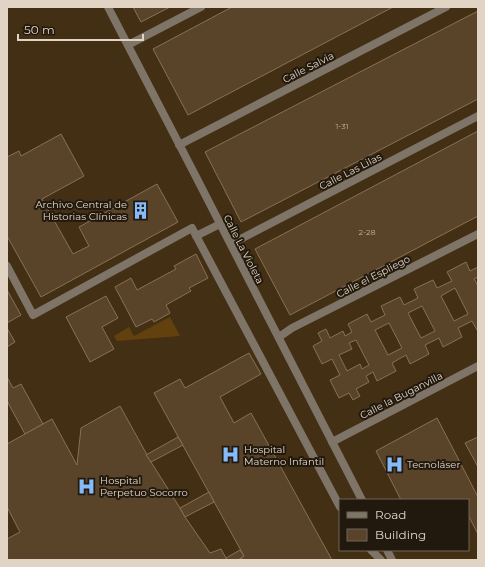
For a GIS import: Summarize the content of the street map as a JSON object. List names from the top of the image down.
{
  "streets": {
    "street": [
      "Calle Salvia",
      "Calle Las Lilas",
      "Calle La Violeta",
      "Calle el Espliego",
      "Calle la Buganvilla"
    ]
  },
  "crossings": [
    ["Calle Salvia", "Calle La Violeta"],
    ["Calle Las Lilas", "Calle La Violeta"],
    ["Calle La Violeta", "Calle el Espliego"],
    ["Calle La Violeta", "Calle la Buganvilla"]
  ],
  "places": {
    "building": ["Archivo Central de Historias Clínicas"],
    "hospital": ["Hospital Materno Infantil", "Tecnoláser", "Hospital Perpetuo Socorro"]
  },
  "house_numbers": ["1-31", "2-28"],
  "legend": ["Road", "Building"],
  "scale_bar": "50 m"
}
